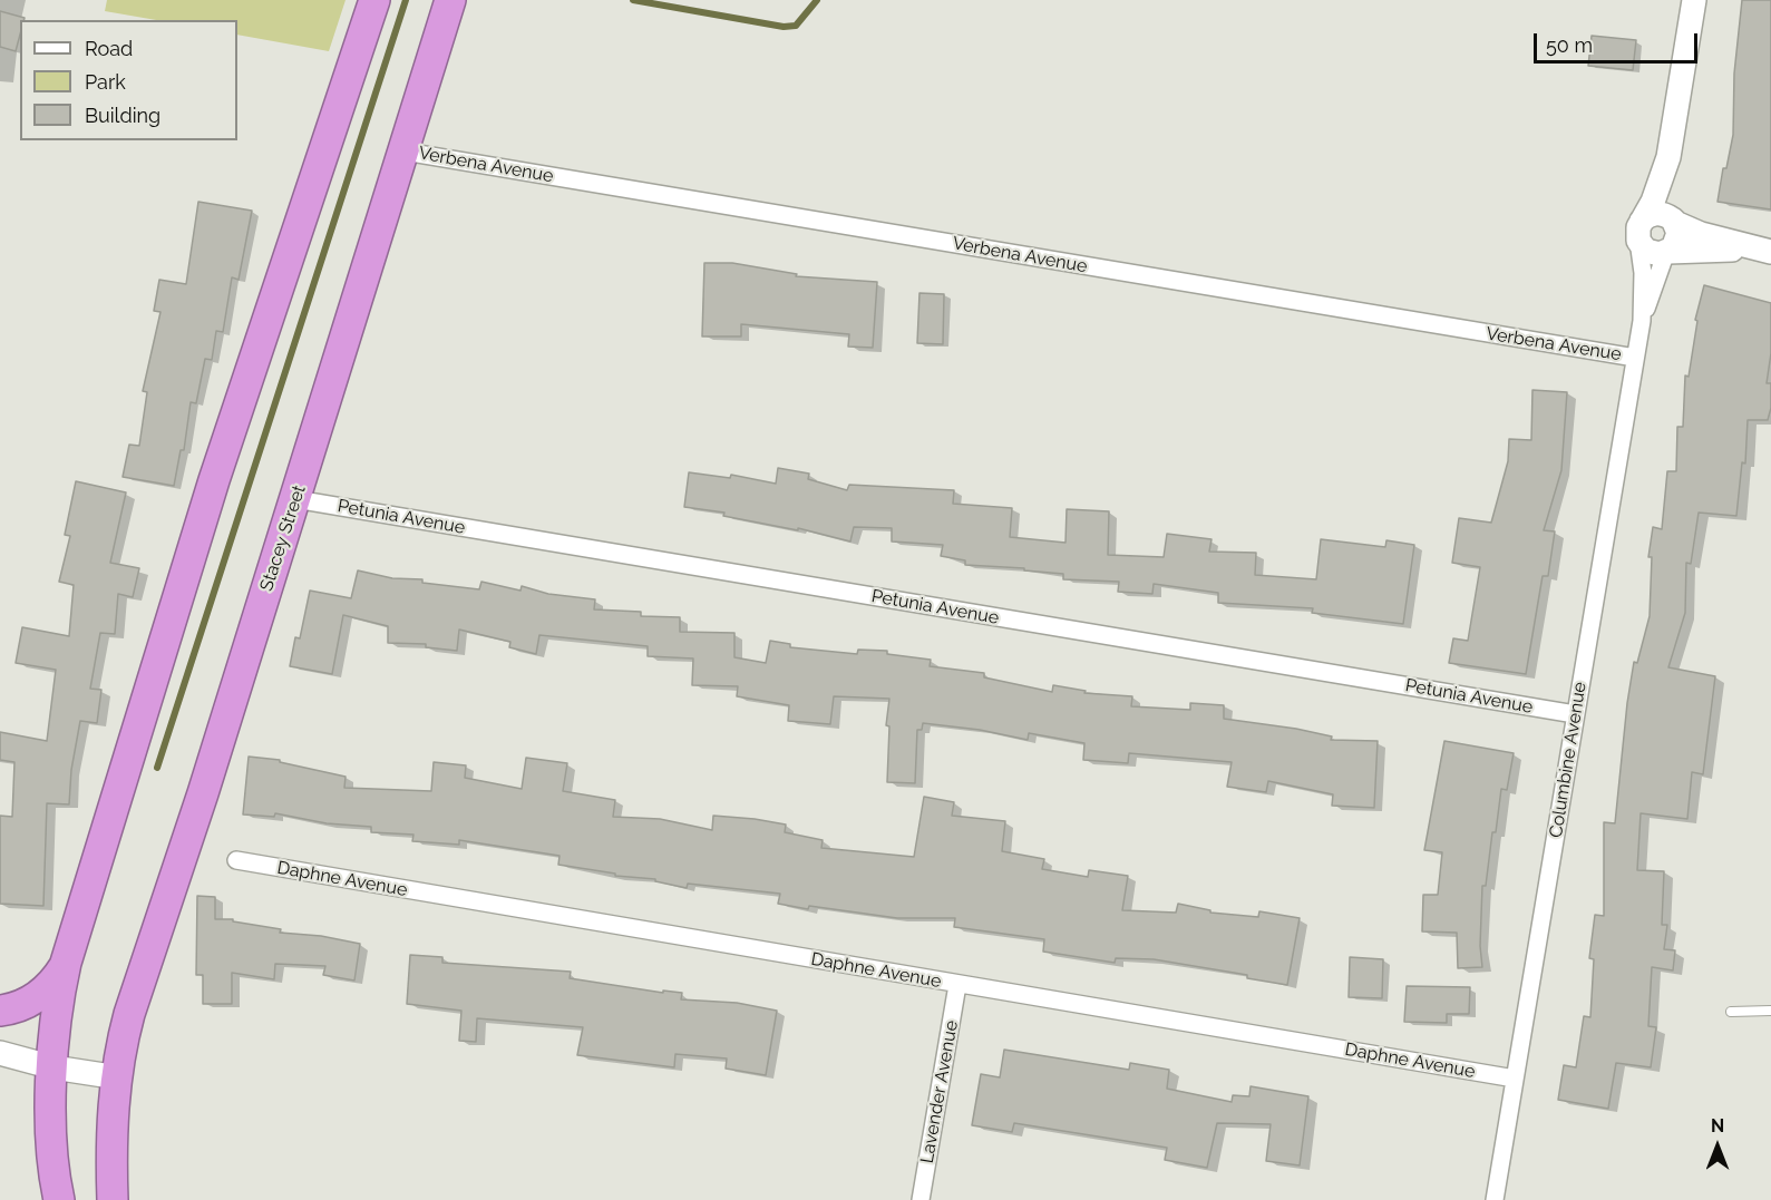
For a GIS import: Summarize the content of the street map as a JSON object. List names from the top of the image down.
{
  "streets": {
    "highway": ["Stacey Street"],
    "street": [
      "Verbena Avenue",
      "Petunia Avenue",
      "Columbine Avenue",
      "Daphne Avenue",
      "Lavender Avenue"
    ]
  },
  "crossings": [
    ["Verbena Avenue", "Stacey Street"],
    ["Verbena Avenue", "Columbine Avenue"],
    ["Petunia Avenue", "Stacey Street"],
    ["Petunia Avenue", "Columbine Avenue"],
    ["Columbine Avenue", "Daphne Avenue"],
    ["Daphne Avenue", "Lavender Avenue"]
  ],
  "legend": ["Road", "Park", "Building"],
  "scale_bar": "50 m",
  "north": "top"
}
